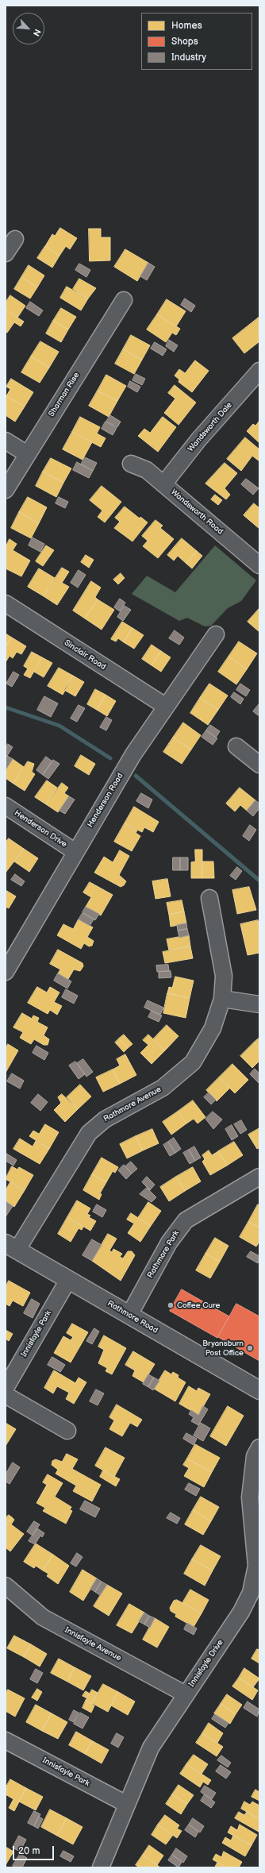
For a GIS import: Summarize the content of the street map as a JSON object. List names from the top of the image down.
{
  "streets": {
    "street": [
      "Sharman Rise",
      "Wandsworth Dale",
      "Wandsworth Road",
      "Sinclair Road",
      "Henderson Road",
      "Henderson Drive",
      "Rathmore Avenue",
      "Rathmore Park",
      "Rathmore Road",
      "Innisfayle Park",
      "Innisfayle Avenue",
      "Innisfayle Drive"
    ]
  },
  "crossings": [
    ["Wandsworth Dale", "Wandsworth Road"],
    ["Sinclair Road", "Henderson Road"],
    ["Henderson Road", "Henderson Drive"],
    ["Rathmore Avenue", "Rathmore Road"],
    ["Rathmore Park", "Rathmore Road"],
    ["Rathmore Road", "Innisfayle Park"],
    ["Innisfayle Park", "Innisfayle Drive"],
    ["Innisfayle Avenue", "Innisfayle Drive"]
  ],
  "places": ["Coffee Cure", "Bryansburn Post Office"],
  "legend": ["Homes", "Shops", "Industry"],
  "scale_bar": "20 m",
  "north": "bottom right"
}
